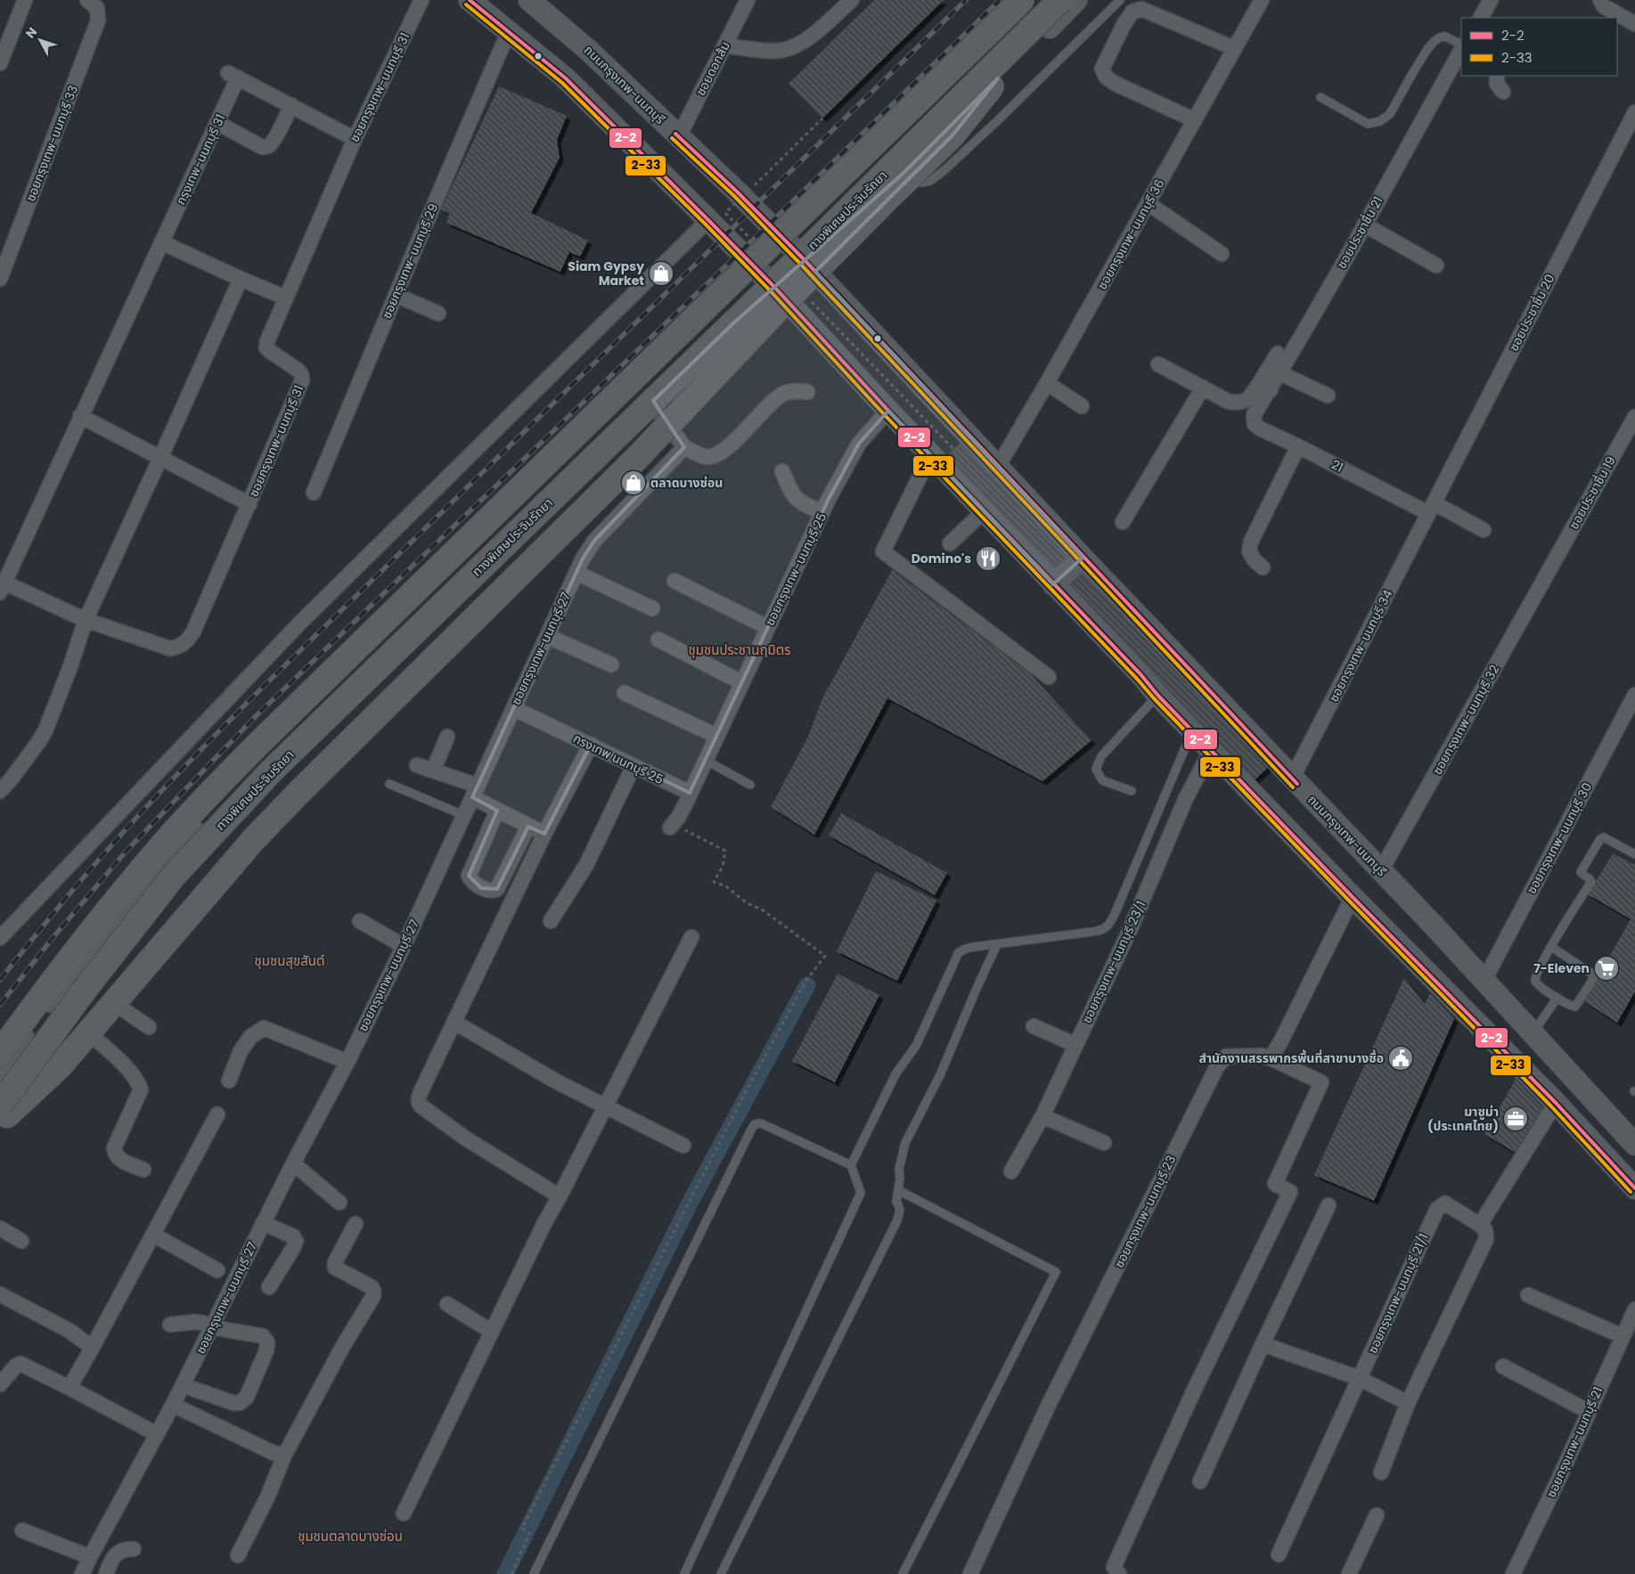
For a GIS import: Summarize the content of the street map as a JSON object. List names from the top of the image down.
{
  "streets": {
    "highway": ["ทางพิเศษประจิมรัถยา"],
    "main road": ["ถนนกรุงเทพ-นนทบุรี"],
    "street": [
      "ซอยดอกส้ม",
      "ซอยกรุงเทพ-นนทบุรี 31",
      "ซอยกรุงเทพ-นนทบุรี 33",
      "กรุงเทพ-นนทบุรี 31",
      "ซอยประชาชื่น 21",
      "ซอยกรุงเทพ-นนทบุรี 36",
      "ซอยกรุงเทพ-นนทบุรี 29",
      "ซอยประชาชื่น 20",
      "21",
      "ซอยประชาชื่น 19",
      "ซอยกรุงเทพ-นนทบุรี 25",
      "ซอยกรุงเทพ-นนทบุรี 34",
      "ซอยกรุงเทพ-นนทบุรี 27",
      "ซอยกรุงเทพ-นนทบุรี 32",
      "กรงเทพ นนทบุรี 25",
      "ซอยกรุงเทพ-นนทบุรี 30",
      "ซอยกรุงเทพ-นนทบุรี 23/1",
      "ซอยกรุงเทพ-นนทบุรี 23",
      "ซอยกรุงเทพ-นนทบุรี 21/1",
      "ซอยกรุงเทพ-นนทบุรี 21"
    ]
  },
  "crossings": [
    ["ซอยดอกส้ม", "ถนนกรุงเทพ-นนทบุรี"],
    ["ถนนกรุงเทพ-นนทบุรี", "ซอยกรุงเทพ-นนทบุรี 36"],
    ["ถนนกรุงเทพ-นนทบุรี", "ซอยกรุงเทพ-นนทบุรี 34"],
    ["ถนนกรุงเทพ-นนทบุรี", "ซอยกรุงเทพ-นนทบุรี 32"],
    ["ถนนกรุงเทพ-นนทบุรี", "ซอยกรุงเทพ-นนทบุรี 30"],
    ["ซอยกรุงเทพ-นนทบุรี 31", "กรุงเทพ-นนทบุรี 31"],
    ["ซอยประชาชื่น 21", "21"],
    ["ซอยประชาชื่น 20", "21"],
    ["ซอยประชาชื่น 20", "ซอยกรุงเทพ-นนทบุรี 34"],
    ["21", "ซอยกรุงเทพ-นนทบุรี 34"],
    ["ซอยประชาชื่น 19", "ซอยกรุงเทพ-นนทบุรี 32"],
    ["ซอยกรุงเทพ-นนทบุรี 27", "กรงเทพ นนทบุรี 25"]
  ],
  "districts": ["ชุมชนประชานฤมิตร", "ชุมชนสุขสันต์", "ชุมชนตลาดบางซ่อน"],
  "places": {
    "shop": ["Siam Gypsy Market", "ตลาดบางซ่อน"],
    "restaurant": ["Domino's"],
    "supermarket": ["7-Eleven"],
    "public building": ["สำนักงานสรรพากรพื้นที่สาขาบางซื่อ"],
    "office": ["มาซูม่า (ประเทศไทย)"]
  },
  "lines": ["transit line 2-2", "transit line 2-33"],
  "legend": ["2-2", "2-33"],
  "north": "top left"
}
